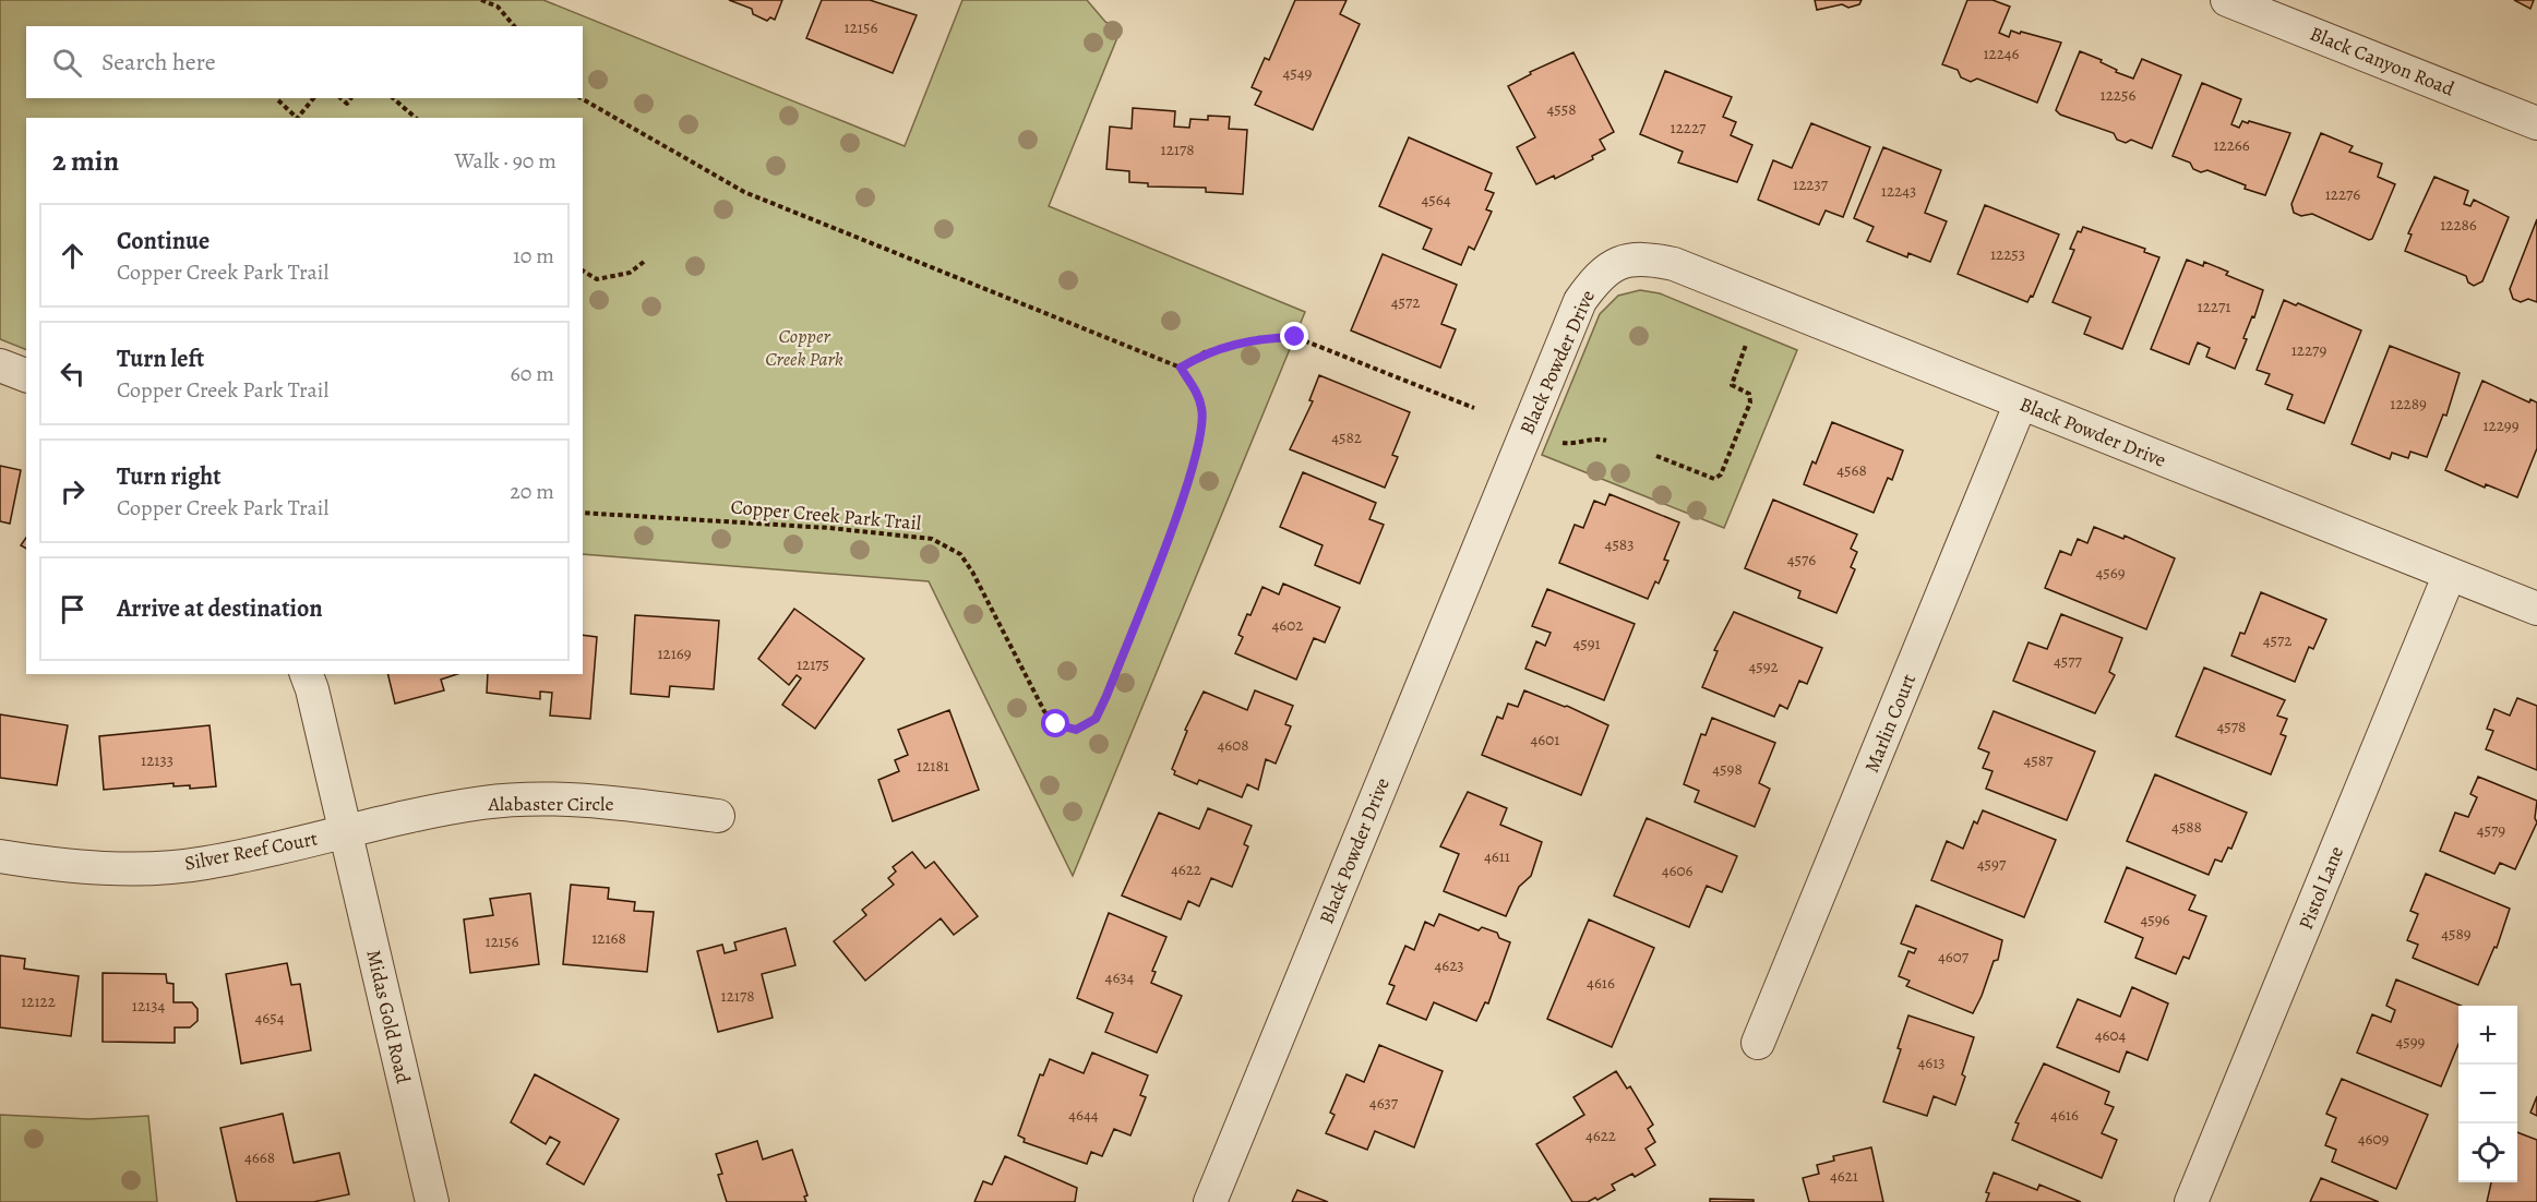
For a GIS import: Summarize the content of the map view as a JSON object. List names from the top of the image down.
{
  "streets": {
    "street": [
      "Black Canyon Road",
      "Black Powder Drive",
      "Marlin Court",
      "Alabaster Circle",
      "Silver Reef Court",
      "Pistol Lane",
      "Midas Gold Road"
    ],
    "path": ["Copper Creek Park Trail"]
  },
  "crossings": [
    ["Black Powder Drive", "Marlin Court"],
    ["Black Powder Drive", "Pistol Lane"],
    ["Alabaster Circle", "Silver Reef Court"],
    ["Alabaster Circle", "Midas Gold Road"],
    ["Silver Reef Court", "Midas Gold Road"]
  ],
  "parks": ["Copper Creek Park"],
  "house_numbers": [
    "12156",
    "12246",
    "4549",
    "12256",
    "4558",
    "12227",
    "12266",
    "12178",
    "12237",
    "12243",
    "12276",
    "4564",
    "12286",
    "12253",
    "4572",
    "12271",
    "12279",
    "12289",
    "12299",
    "4582",
    "4568",
    "4583",
    "4576",
    "4569",
    "4602",
    "4572",
    "4591",
    "12169",
    "4577",
    "12175",
    "4592",
    "4578",
    "4601",
    "4608",
    "12133",
    "4587",
    "12181",
    "4598",
    "4588",
    "4579",
    "4611",
    "4597",
    "4622",
    "4606",
    "4596",
    "4589",
    "12168",
    "12156",
    "4607",
    "4623",
    "4634",
    "4616",
    "12178",
    "12122",
    "12134",
    "4654",
    "4604",
    "4599",
    "4613",
    "4637",
    "4644",
    "4616",
    "4622",
    "4609",
    "4668",
    "4621"
  ],
  "page": {
    "search": "Search here",
    "heading": ["2 min", "Walk · 90 m"],
    "list": [
      ["Continue", "Copper Creek Park Trail", "10 m"],
      ["Turn left", "Copper Creek Park Trail", "60 m"],
      ["Turn right", "Copper Creek Park Trail", "20 m"],
      "Arrive at destination"
    ],
    "map_buttons": ["+", "−"]
  }
}
